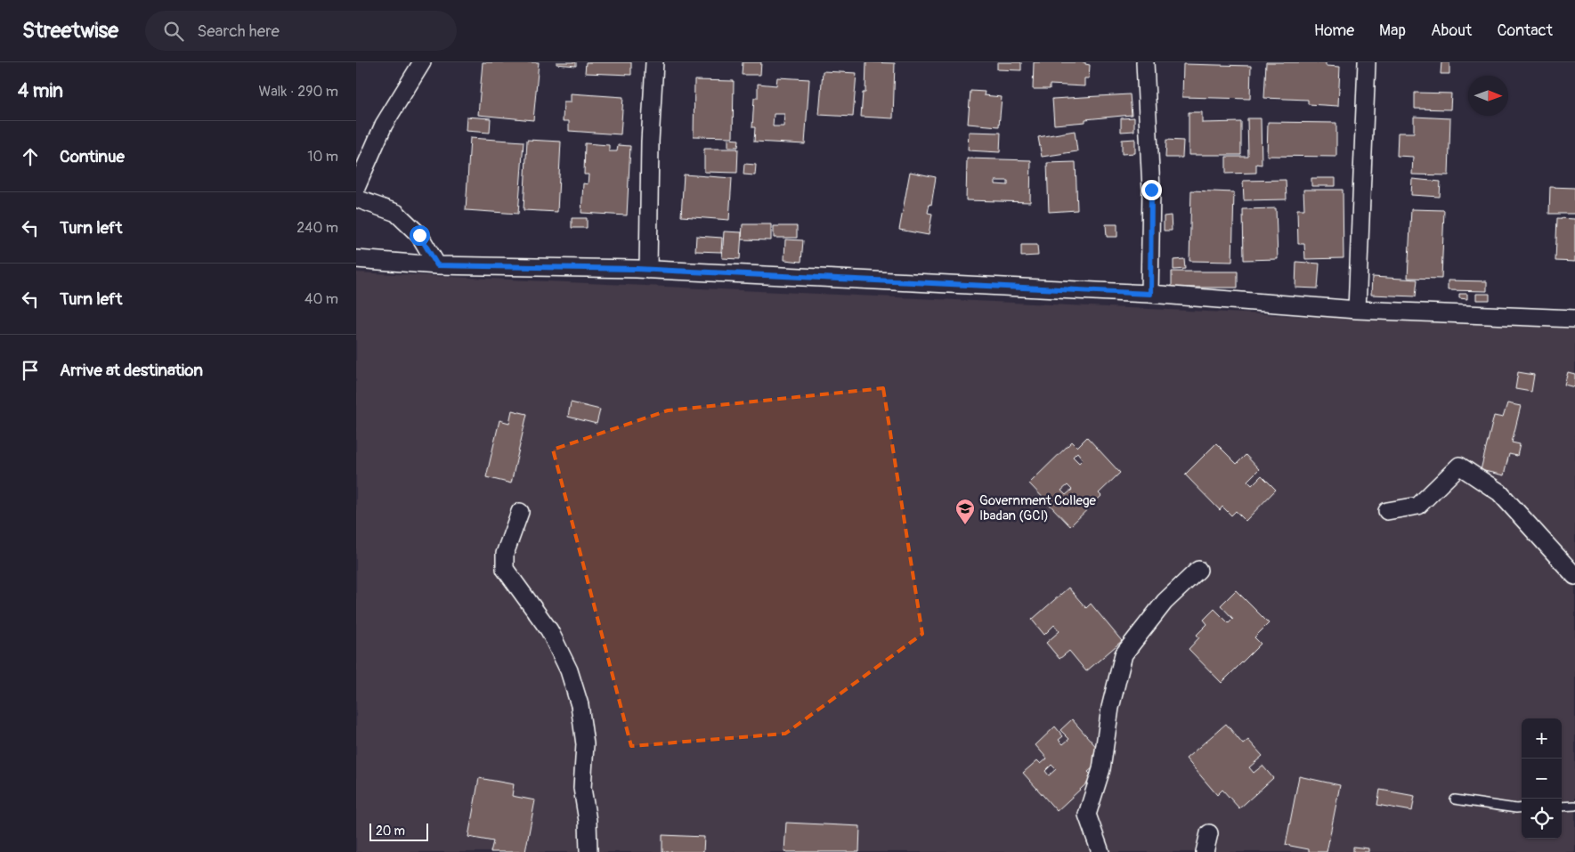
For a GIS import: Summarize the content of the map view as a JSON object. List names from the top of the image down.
{
  "places": {
    "school or university": ["Government College Ibadan (GCI)"]
  },
  "scale_bar": "20 m",
  "north": "right",
  "page": {
    "header": "Streetwise",
    "search": "Search here",
    "nav": [
      "Home",
      "Map",
      "About",
      "Contact"
    ],
    "heading": ["4 min", "Walk · 290 m"],
    "list": [
      ["Continue", "10 m"],
      ["Turn left", "240 m"],
      ["Turn left", "40 m"],
      "Arrive at destination"
    ],
    "map_buttons": ["+", "−"],
    "scale": "20 m"
  }
}
